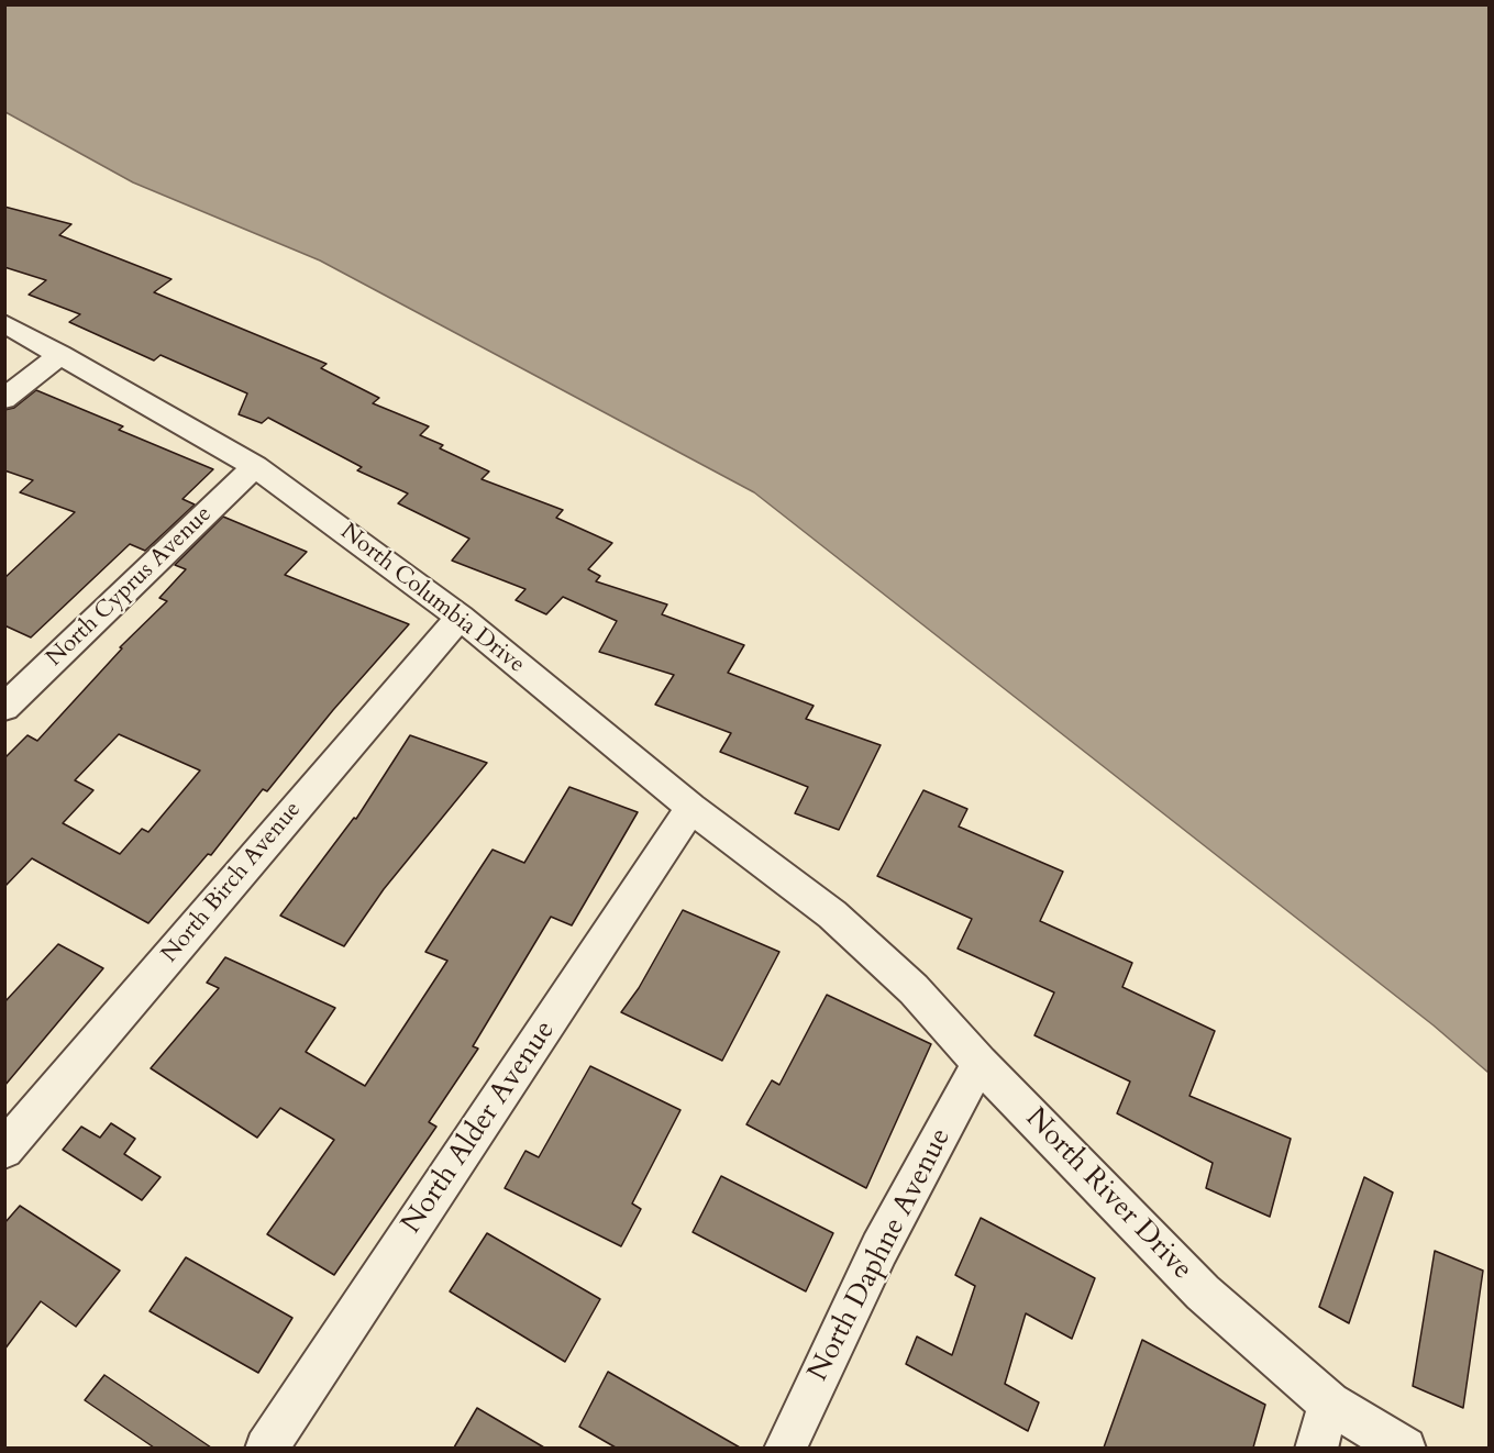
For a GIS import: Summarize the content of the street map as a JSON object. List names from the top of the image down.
{
  "streets": {
    "street": [
      "North Cyprus Avenue",
      "North Columbia Drive",
      "North Birch Avenue",
      "North Alder Avenue",
      "North River Drive",
      "North Daphne Avenue"
    ]
  },
  "crossings": [
    ["North Cyprus Avenue", "North Columbia Drive"],
    ["North Columbia Drive", "North Birch Avenue"],
    ["North Columbia Drive", "North Alder Avenue"],
    ["North Columbia Drive", "North River Drive"],
    ["North River Drive", "North Daphne Avenue"]
  ]
}
